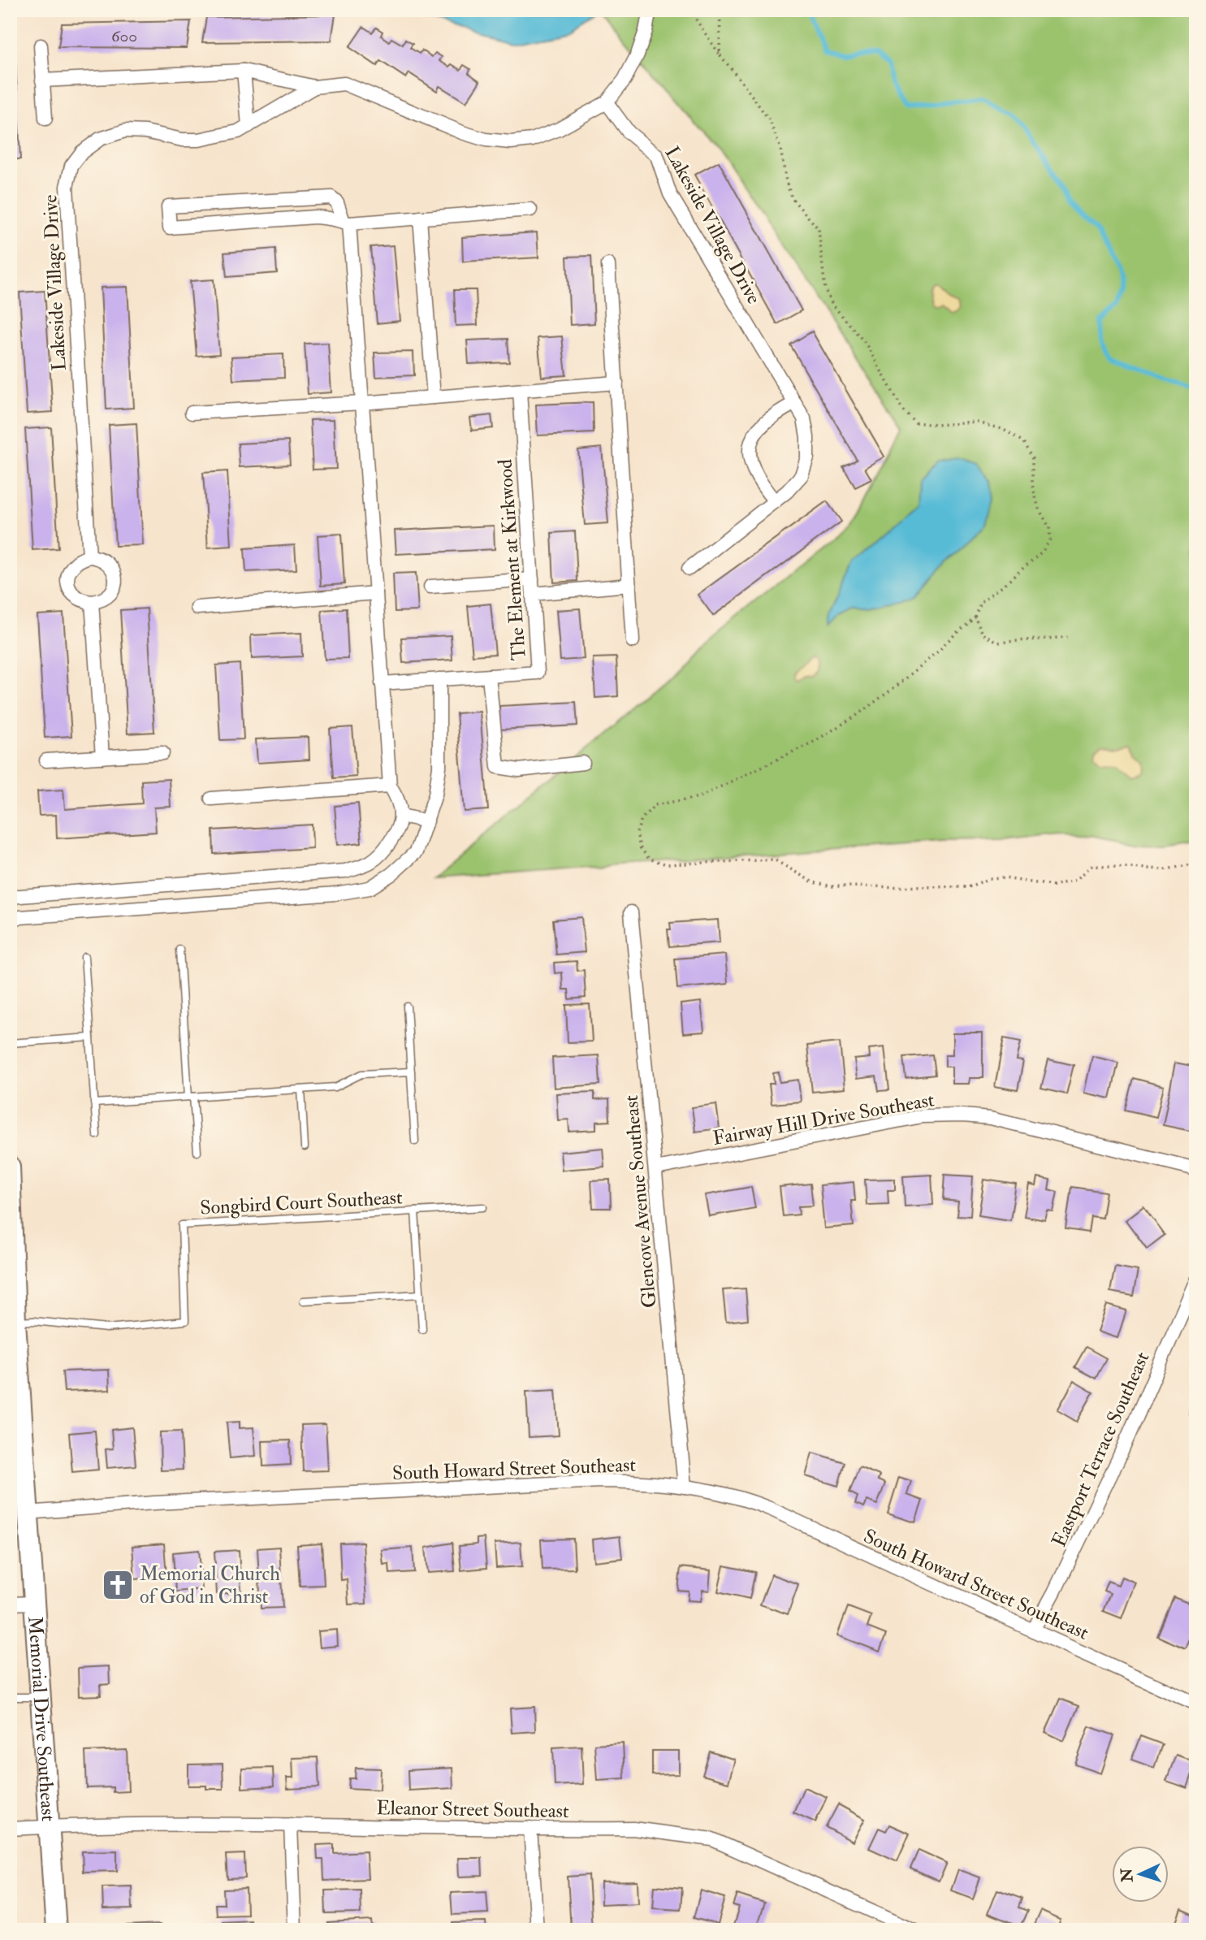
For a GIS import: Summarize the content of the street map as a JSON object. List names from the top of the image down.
{
  "streets": {
    "main road": ["Memorial Drive Southeast"],
    "street": [
      "Lakeside Village Drive",
      "The Element at Kirkwood",
      "Fairway Hill Drive Southeast",
      "Glencove Avenue Southeast",
      "Eastport Terrace Southeast",
      "South Howard Street Southeast",
      "Eleanor Street Southeast"
    ],
    "lane": ["Songbird Court Southeast"]
  },
  "crossings": [
    ["Fairway Hill Drive Southeast", "Glencove Avenue Southeast"],
    ["Glencove Avenue Southeast", "South Howard Street Southeast"],
    ["Songbird Court Southeast", "Memorial Drive Southeast"],
    ["Eastport Terrace Southeast", "South Howard Street Southeast"],
    ["South Howard Street Southeast", "Memorial Drive Southeast"],
    ["Memorial Drive Southeast", "Eleanor Street Southeast"]
  ],
  "places": {
    "church": ["Memorial Church of God in Christ"]
  },
  "house_numbers": ["600"],
  "north": "left"
}
